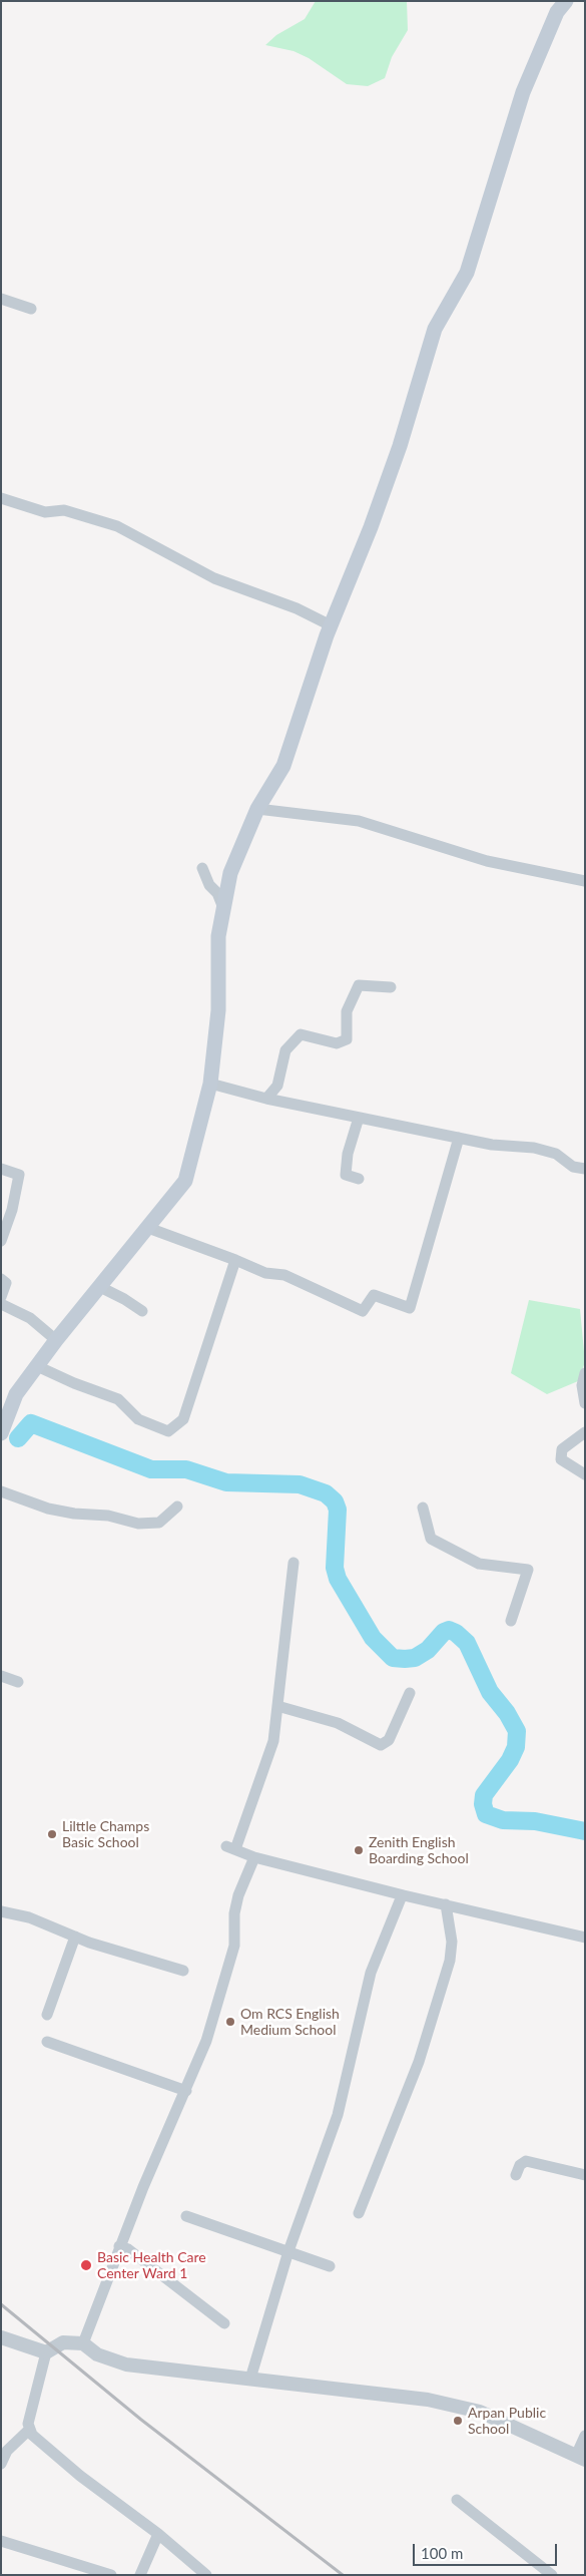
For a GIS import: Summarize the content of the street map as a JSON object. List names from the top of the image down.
{
  "places": [
    "Lilttle Champs Basic School",
    "Zenith English Boarding School",
    "Om RCS English Medium School",
    "Basic Health Care Center Ward 1",
    "Arpan Public School"
  ],
  "scale_bar": "100 m"
}
